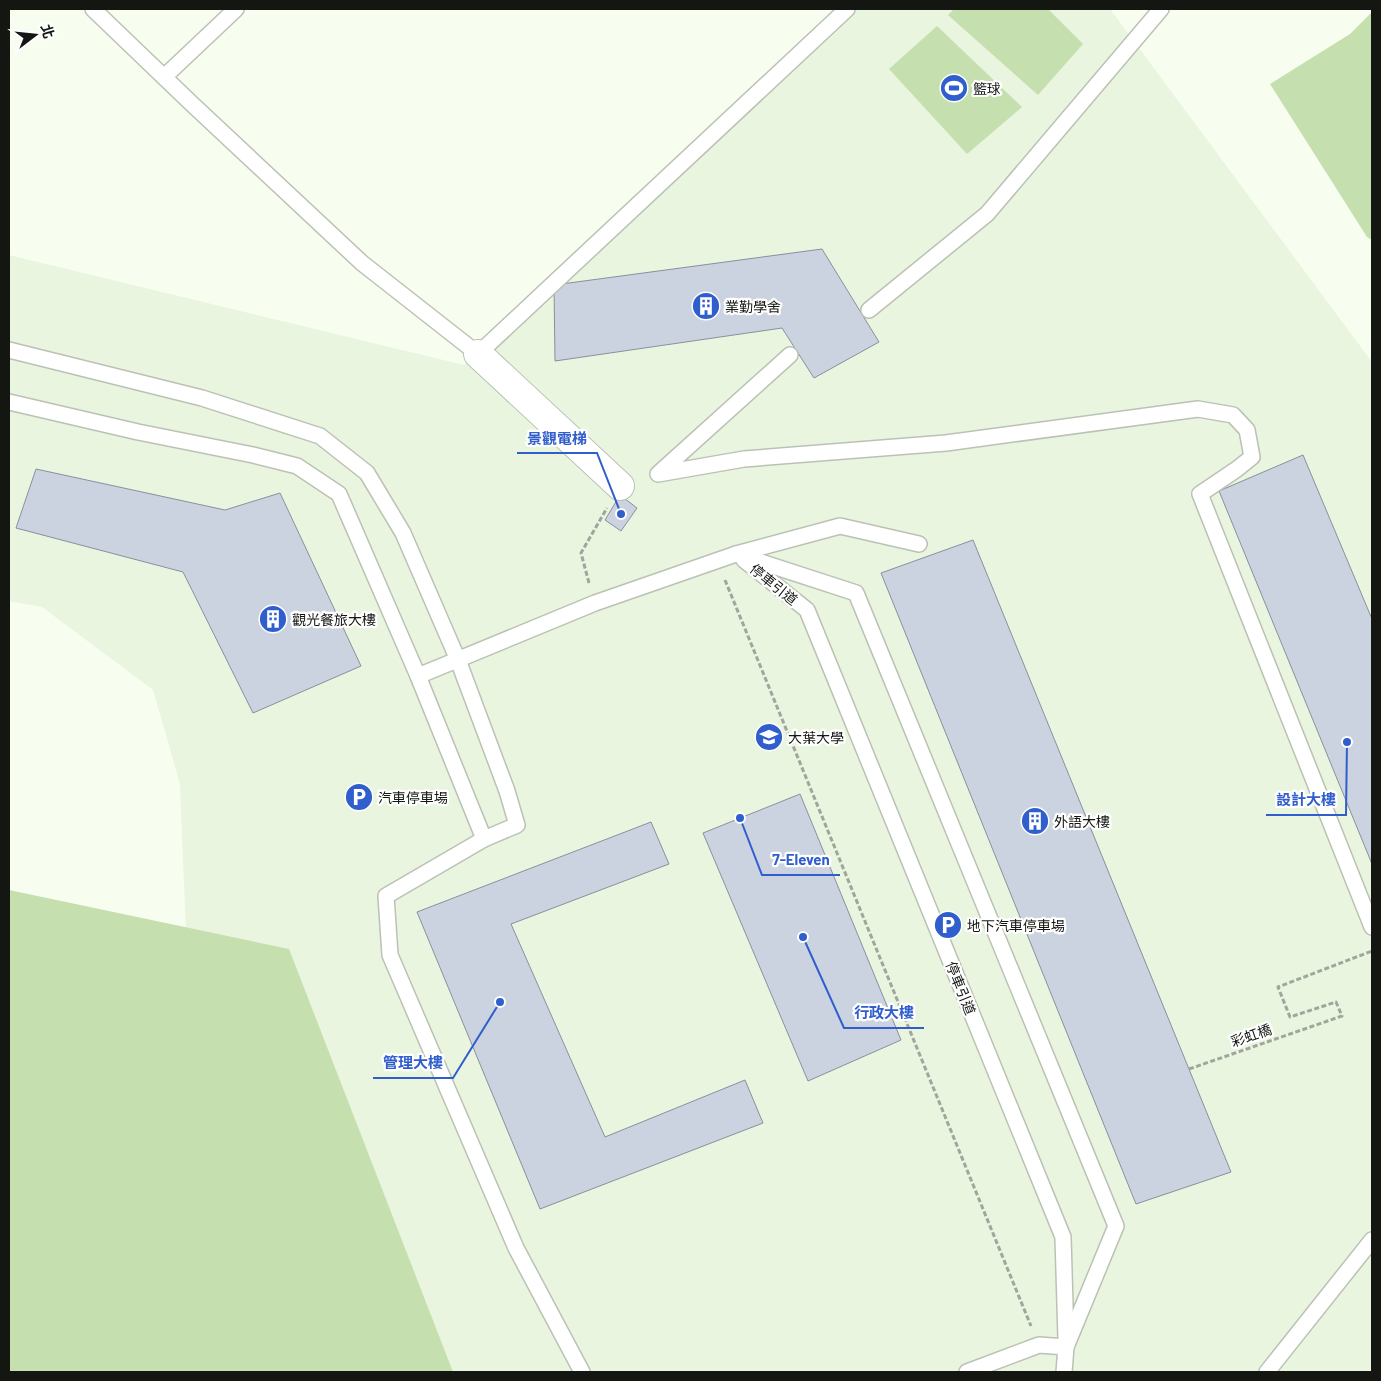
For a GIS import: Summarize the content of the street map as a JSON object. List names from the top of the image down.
{
  "streets": {
    "lane": ["停車引道"],
    "path": ["彩虹橋"]
  },
  "places": {
    "sports": ["籃球"],
    "building": ["業勤學舍", "觀光餐旅大樓", "外語大樓"],
    "other": [
      "景觀電梯",
      "設計大樓",
      "7-Eleven",
      "行政大樓",
      "管理大樓"
    ],
    "school or university": ["大葉大學"],
    "parking": ["汽車停車場", "地下汽車停車場"]
  },
  "north": "right"
}
